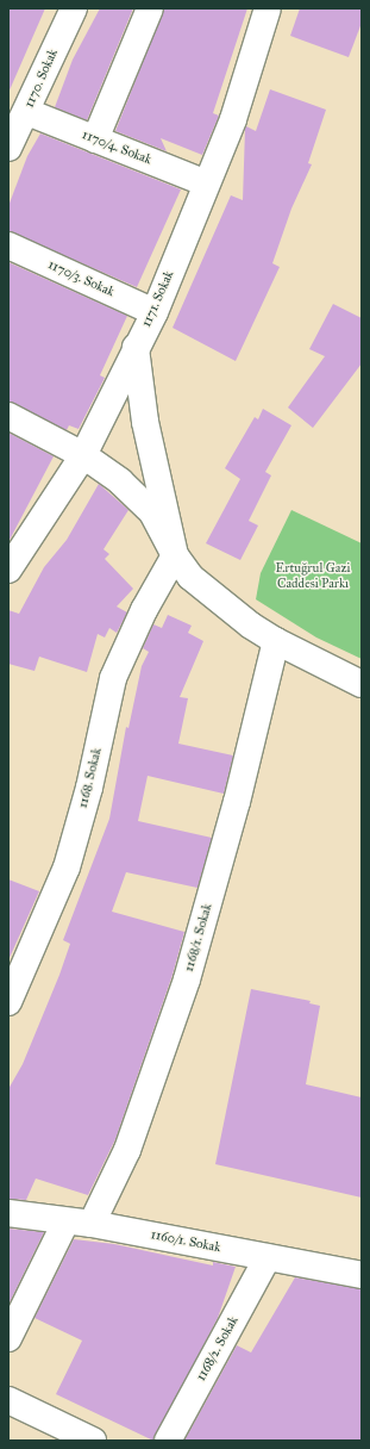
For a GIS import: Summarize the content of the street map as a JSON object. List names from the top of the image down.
{
  "streets": {
    "street": [
      "1170. Sokak",
      "1170/4. Sokak",
      "1170/3. Sokak",
      "1171. Sokak",
      "1168. Sokak",
      "1168/1. Sokak",
      "1160/1. Sokak",
      "1168/2. Sokak"
    ]
  },
  "crossings": [
    ["1170. Sokak", "1170/4. Sokak"],
    ["1170/4. Sokak", "1171. Sokak"],
    ["1170/3. Sokak", "1171. Sokak"],
    ["1168/1. Sokak", "1160/1. Sokak"],
    ["1160/1. Sokak", "1168/2. Sokak"]
  ],
  "parks": ["Ertuğrul Gazi Caddesi Parkı"]
}
